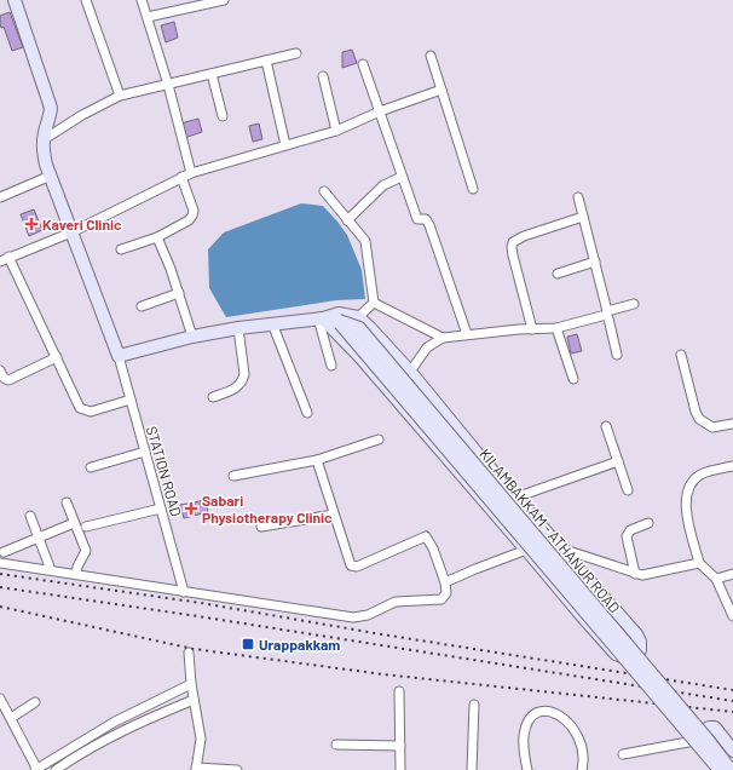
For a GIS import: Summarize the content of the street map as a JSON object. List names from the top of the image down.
{
  "streets": {
    "street": ["STATION ROAD", "KILAMBAKKAM - ATHANUR ROAD"]
  },
  "crossings": [
    ["STATION ROAD", "KILAMBAKKAM - ATHANUR ROAD"]
  ],
  "places": {
    "health": ["Kaveri Clinic", "Sabari Physiotherapy Clinic"],
    "transit": ["Urappakkam"]
  }
}
